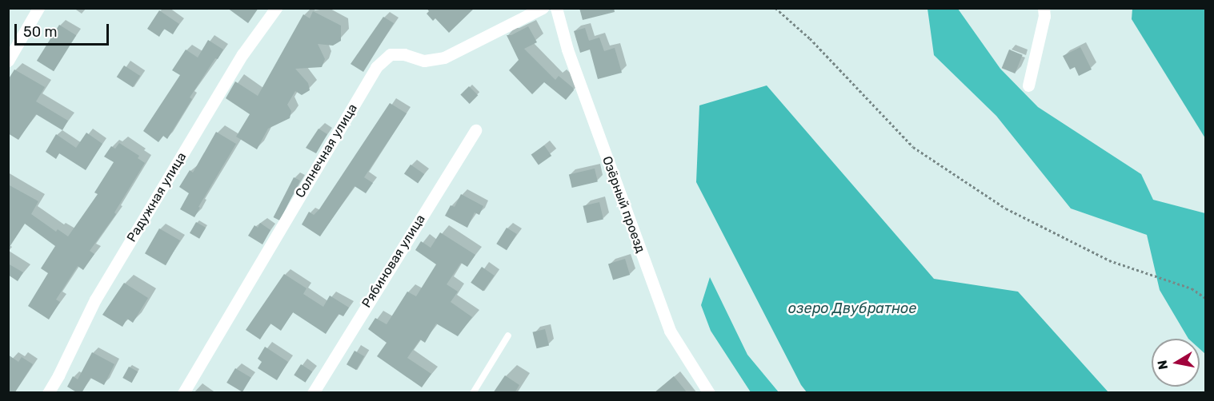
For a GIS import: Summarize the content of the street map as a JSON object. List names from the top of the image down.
{
  "streets": {
    "street": [
      "Солнечная улица",
      "Радужная улица",
      "Озёрный проезд",
      "Рябиновая улица"
    ]
  },
  "water": ["озеро Двубратное"],
  "scale_bar": "50 m",
  "north": "left"
}
